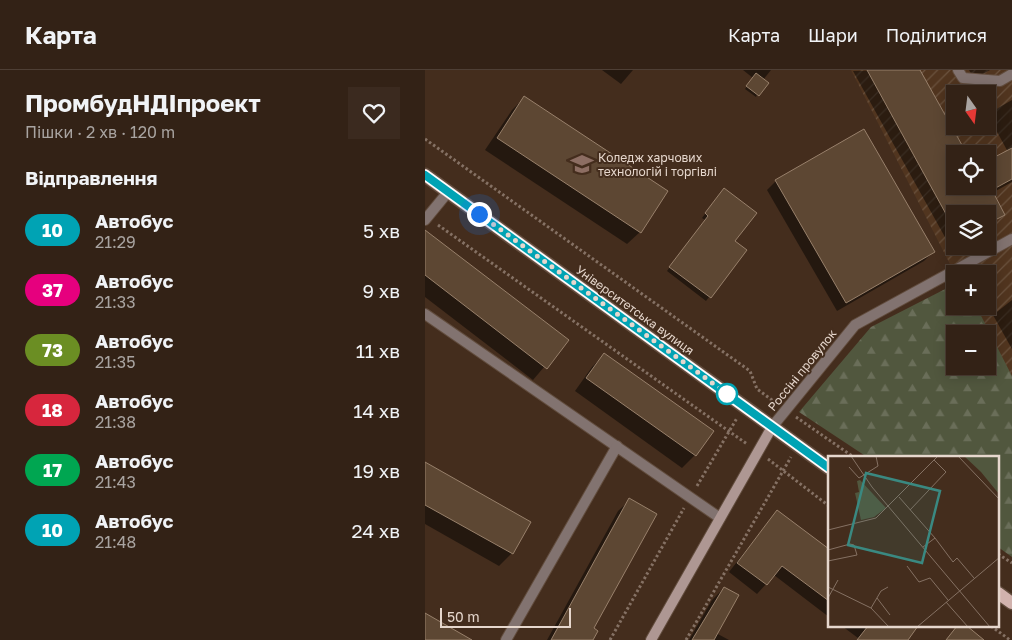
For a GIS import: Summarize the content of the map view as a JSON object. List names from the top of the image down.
{
  "streets": {
    "main road": ["Університетська вулиця"],
    "street": ["Россіні провулок"]
  },
  "crossings": [
    ["Університетська вулиця", "Россіні провулок"]
  ],
  "places": {
    "school or university": ["Коледж харчових технологій і торгівлі"]
  },
  "lines": ["bus line 10"],
  "scale_bar": "50 m",
  "north": "bottom",
  "page": {
    "header": "Карта",
    "nav": ["Карта", "Шари", "Поділитися"],
    "heading": [
      ["ПромбудНДІпроект", "Пішки · 2 хв · 120 m"],
      "Відправлення"
    ],
    "map_buttons": ["+", "−"],
    "list": [
      {
        "mark": "10",
        "name": "Автобус",
        "note": "21:29",
        "value": "5 хв"
      },
      {
        "mark": "37",
        "name": "Автобус",
        "note": "21:33",
        "value": "9 хв"
      },
      {
        "mark": "73",
        "name": "Автобус",
        "note": "21:35",
        "value": "11 хв"
      },
      {
        "mark": "18",
        "name": "Автобус",
        "note": "21:38",
        "value": "14 хв"
      },
      {
        "mark": "17",
        "name": "Автобус",
        "note": "21:43",
        "value": "19 хв"
      },
      {
        "mark": "10",
        "name": "Автобус",
        "note": "21:48",
        "value": "24 хв"
      }
    ],
    "scale": "50 m"
  }
}
